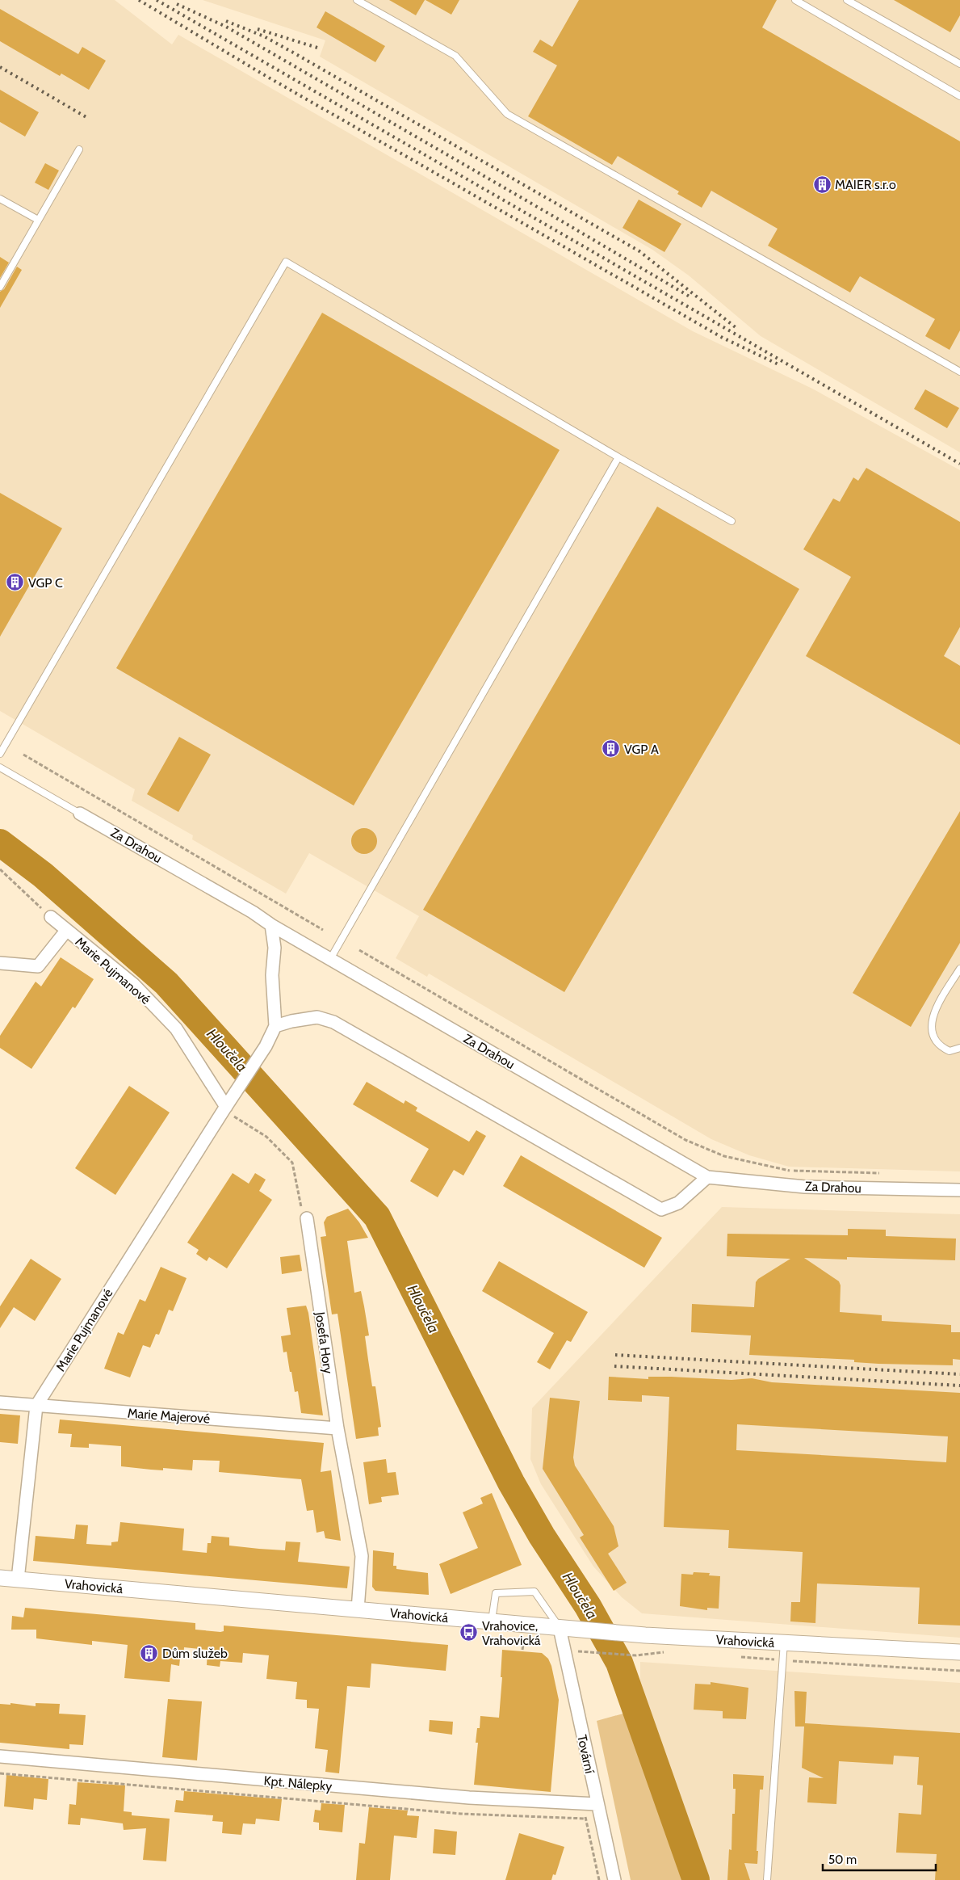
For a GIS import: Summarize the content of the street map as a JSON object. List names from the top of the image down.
{
  "streets": {
    "street": [
      "Za Drahou",
      "Marie Pujmanové",
      "Josefa Hory",
      "Marie Majerové",
      "Vrahovická",
      "Tovární",
      "Kpt. Nálepky"
    ]
  },
  "crossings": [
    ["Marie Pujmanové", "Marie Majerové"],
    ["Marie Pujmanové", "Vrahovická"],
    ["Josefa Hory", "Marie Majerové"],
    ["Josefa Hory", "Vrahovická"],
    ["Vrahovická", "Tovární"],
    ["Tovární", "Kpt. Nálepky"]
  ],
  "water": ["Hloučela"],
  "places": {
    "building": [
      "MAIER s.r.o",
      "VGP C",
      "VGP A",
      "Dům služeb"
    ],
    "bus stop": ["Vrahovice, Vrahovická"]
  },
  "scale_bar": "50 m"
}
